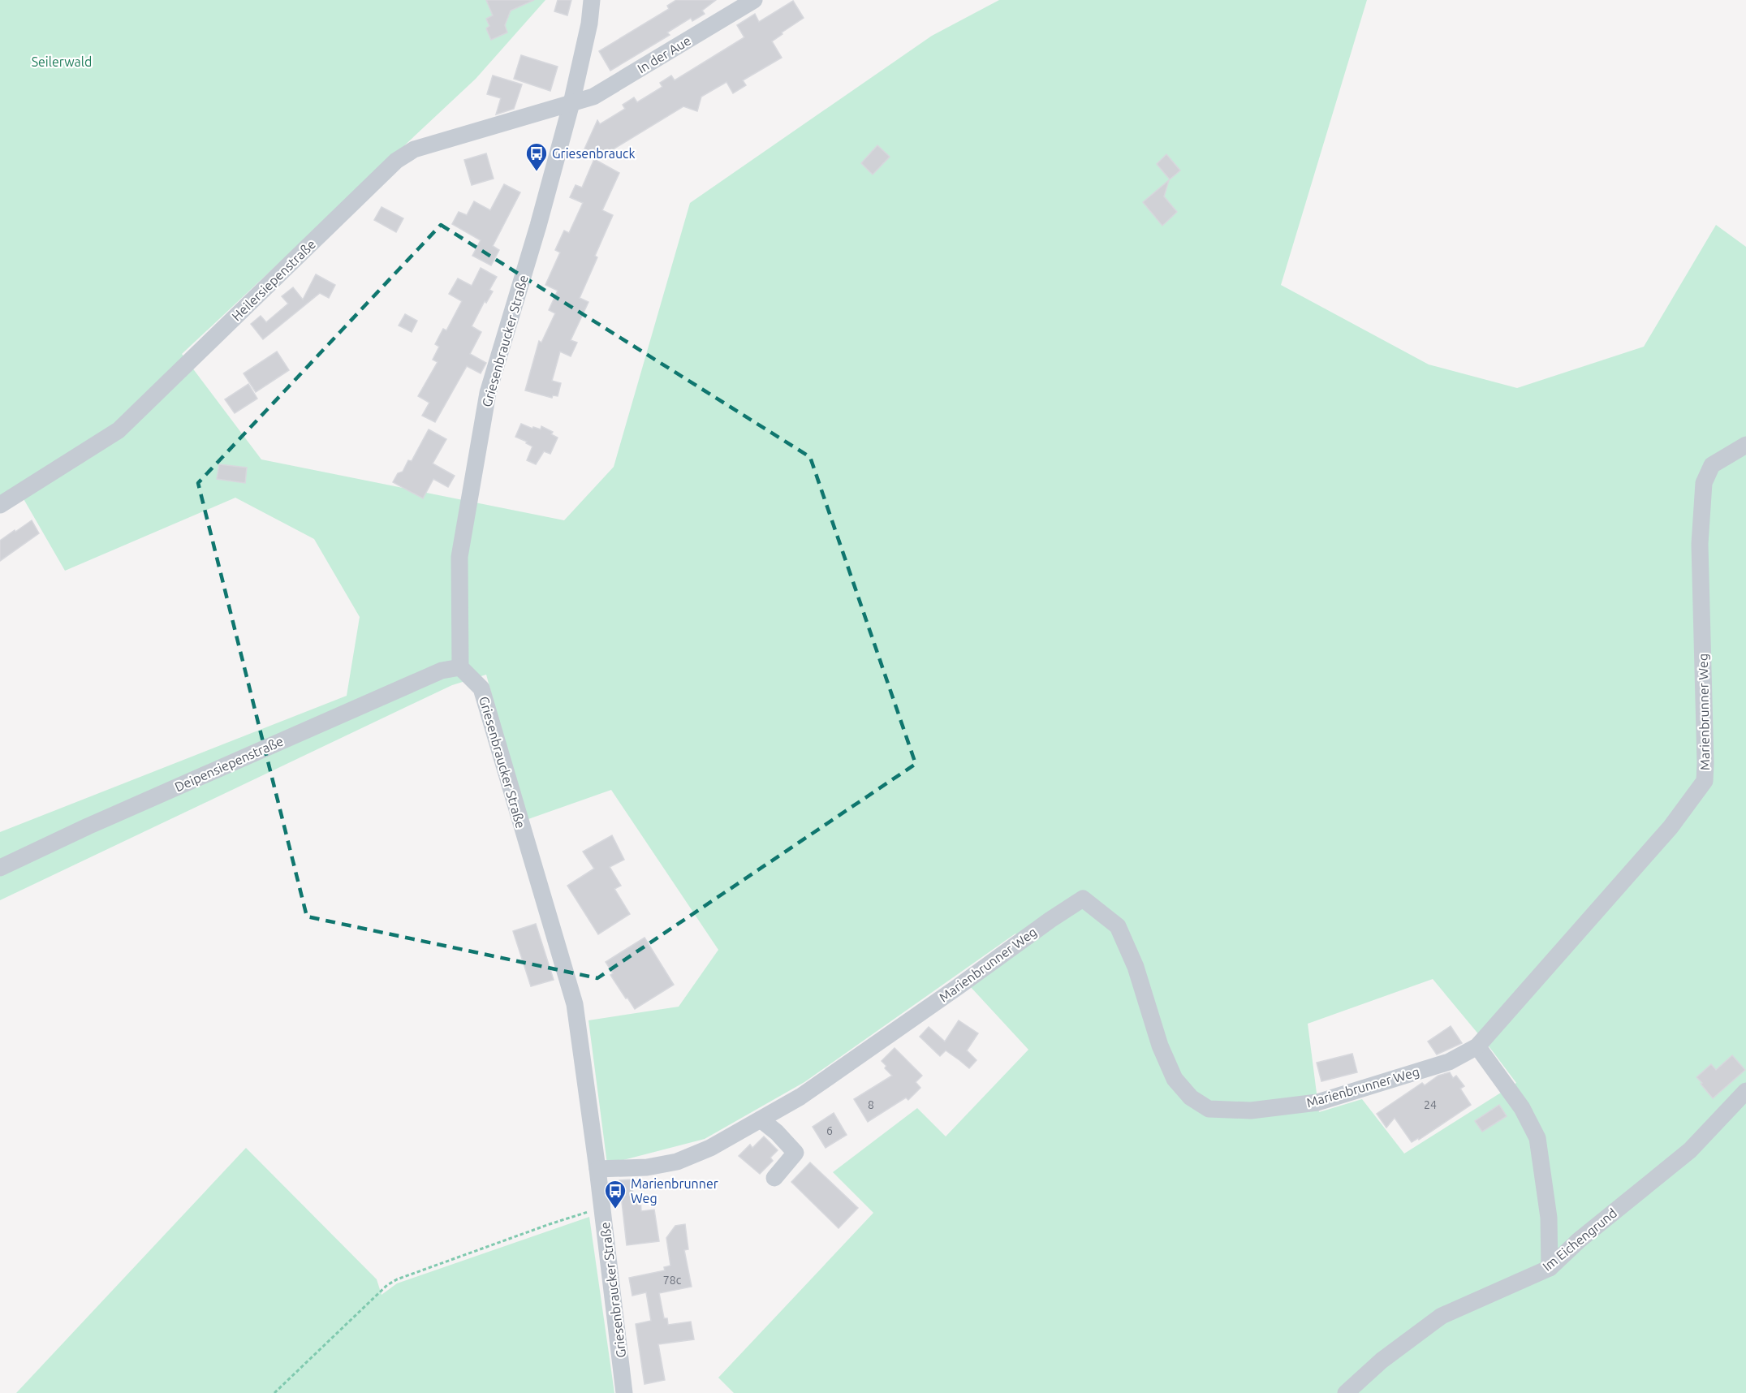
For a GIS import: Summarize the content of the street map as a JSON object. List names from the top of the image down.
{
  "streets": {
    "street": [
      "In der Aue",
      "Heilersiepenstraße",
      "Griesenbraucker Straße",
      "Marienbrunner Weg",
      "Deipensiepenstraße",
      "Im Eichengrund"
    ]
  },
  "crossings": [
    ["In der Aue", "Heilersiepenstraße"],
    ["In der Aue", "Griesenbraucker Straße"],
    ["Heilersiepenstraße", "Griesenbraucker Straße"],
    ["Griesenbraucker Straße", "Marienbrunner Weg"],
    ["Griesenbraucker Straße", "Deipensiepenstraße"]
  ],
  "parks": ["Seilerwald"],
  "places": {
    "bus stop": ["Griesenbrauck", "Marienbrunner Weg"]
  },
  "house_numbers": [
    "8",
    "24",
    "6",
    "78c"
  ]
}
